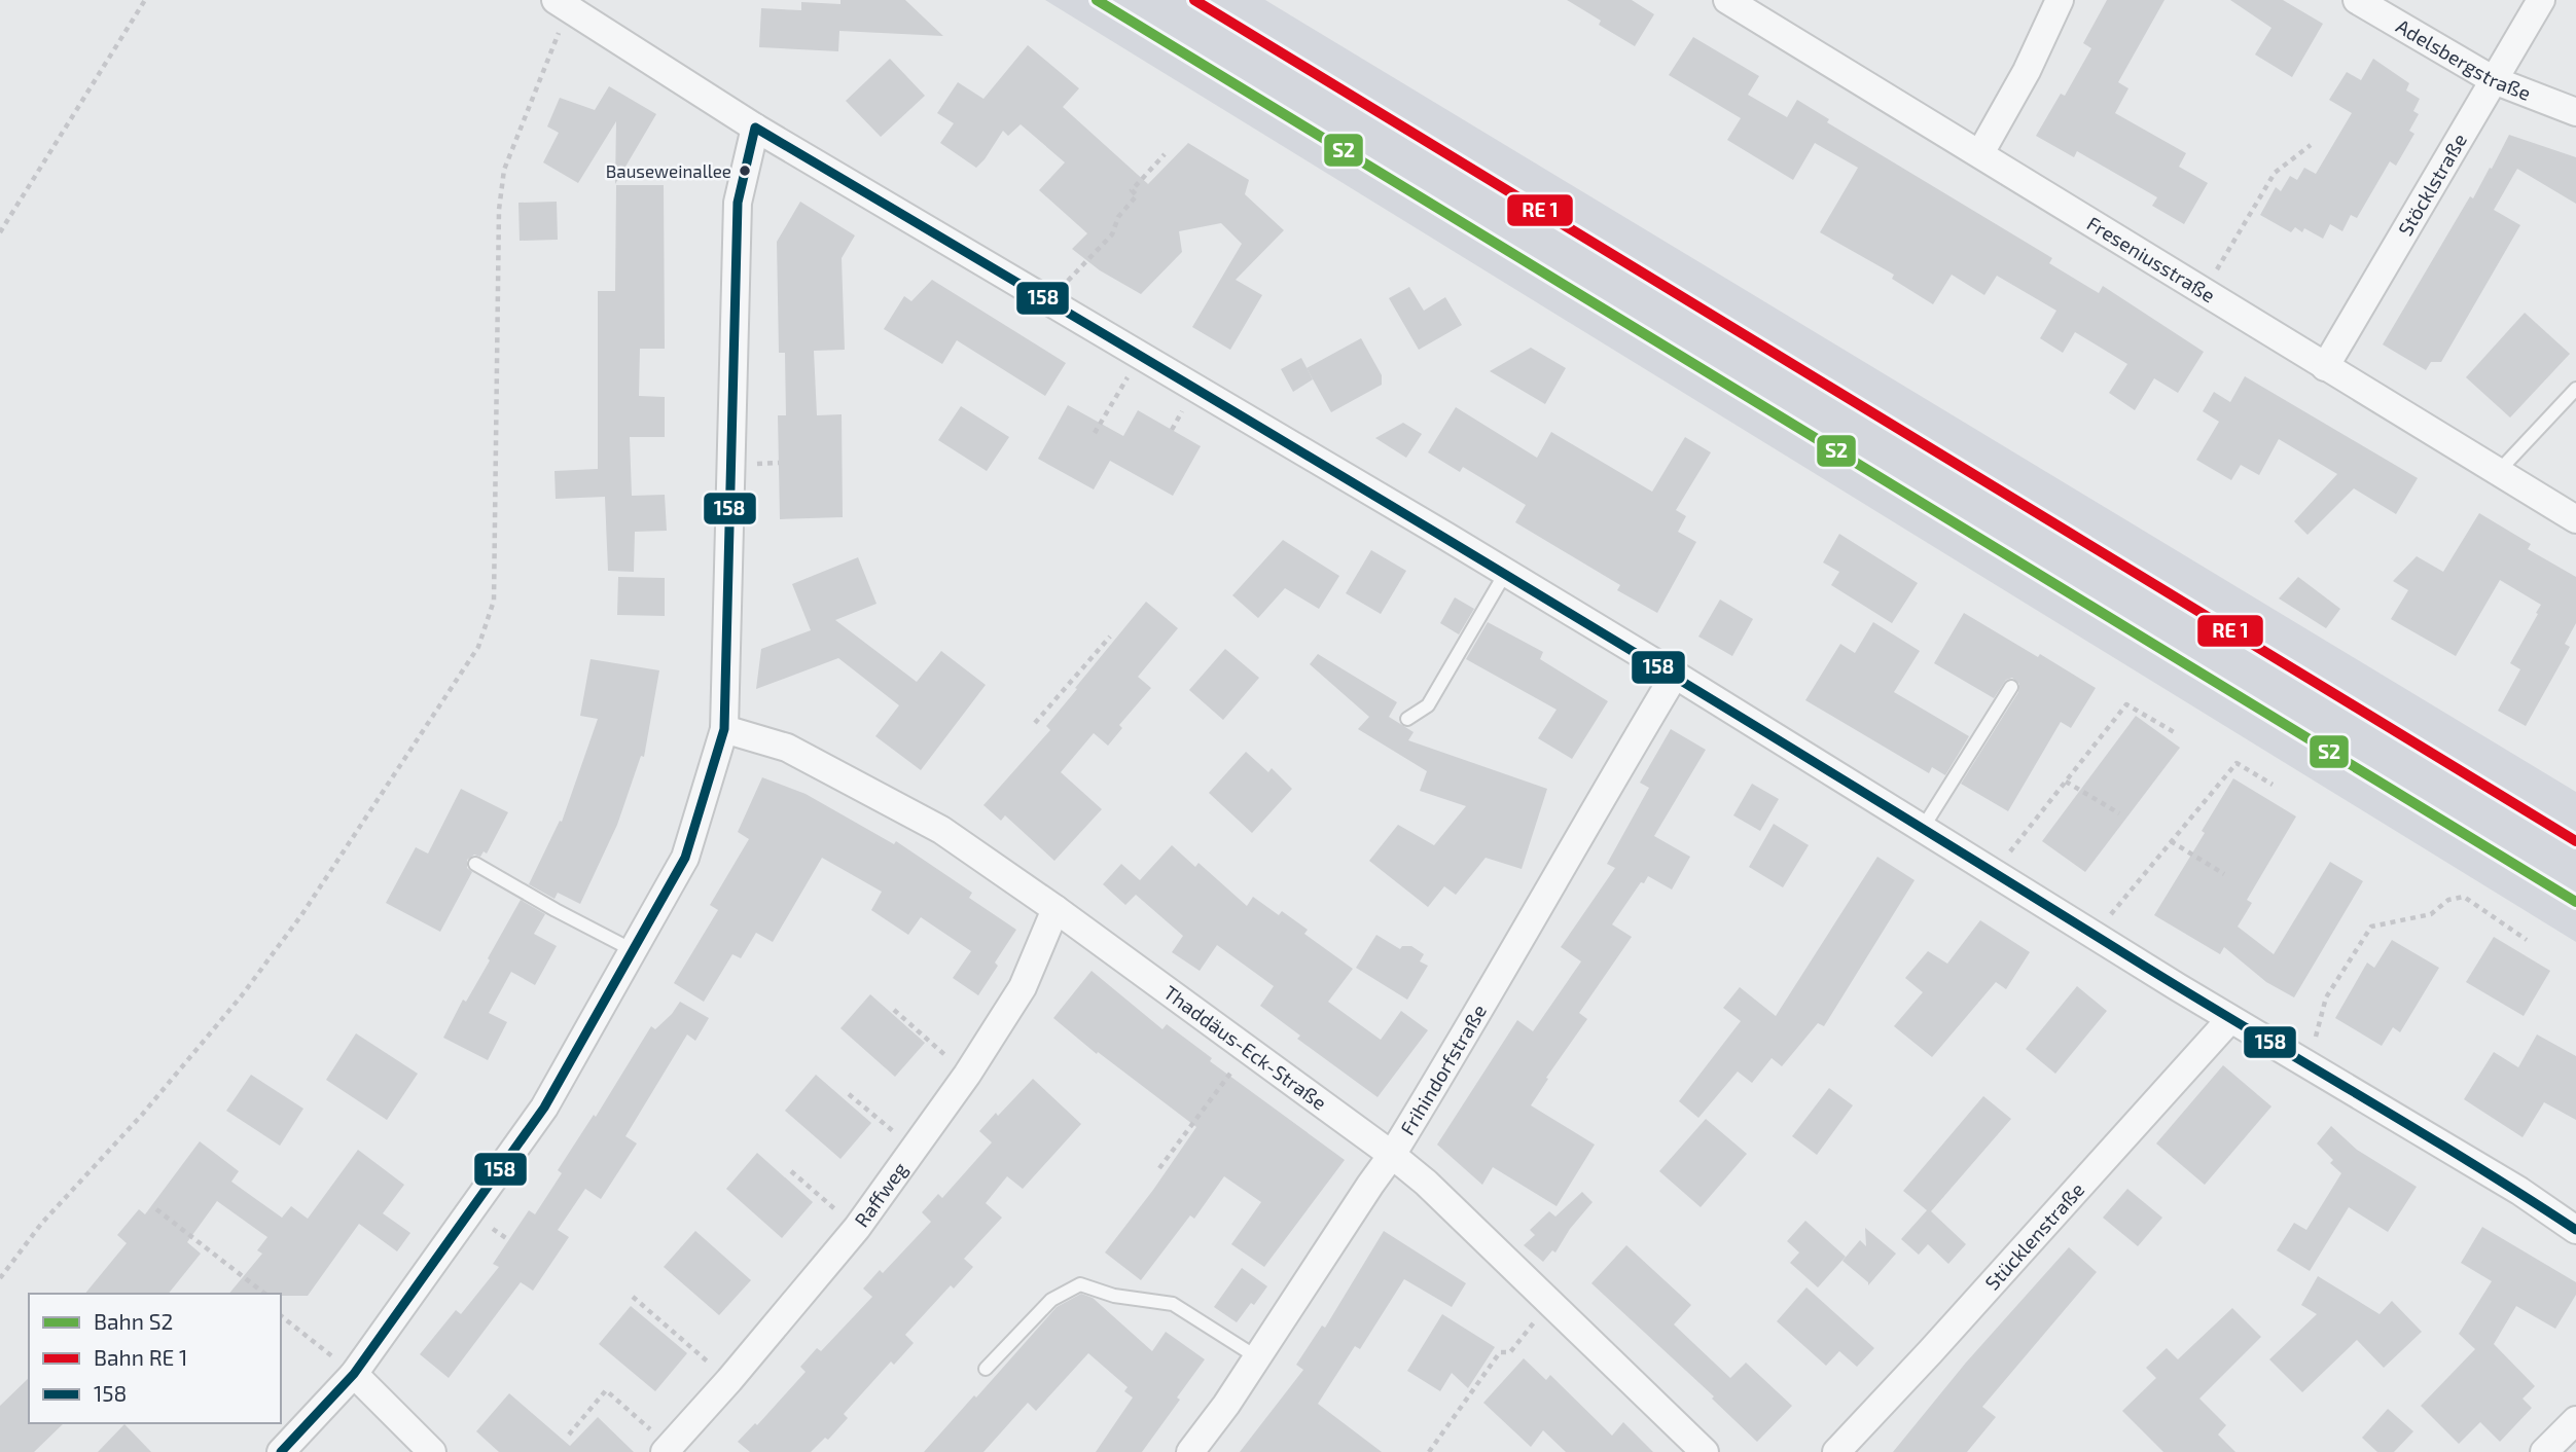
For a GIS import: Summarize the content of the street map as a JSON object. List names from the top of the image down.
{
  "streets": {
    "street": [
      "Adelsbergstraße",
      "Stöcklstraße",
      "Freseniusstraße",
      "Thaddäus-Eck-Straße",
      "Frihindorfstraße",
      "Raffweg",
      "Stücklenstraße"
    ]
  },
  "crossings": [
    ["Adelsbergstraße", "Stöcklstraße"],
    ["Stöcklstraße", "Freseniusstraße"],
    ["Thaddäus-Eck-Straße", "Frihindorfstraße"],
    ["Thaddäus-Eck-Straße", "Raffweg"]
  ],
  "places": ["Bauseweinallee"],
  "lines": ["rail line S2", "transit line 158"],
  "legend": ["Bahn S2", "Bahn RE 1", "158"]
}
